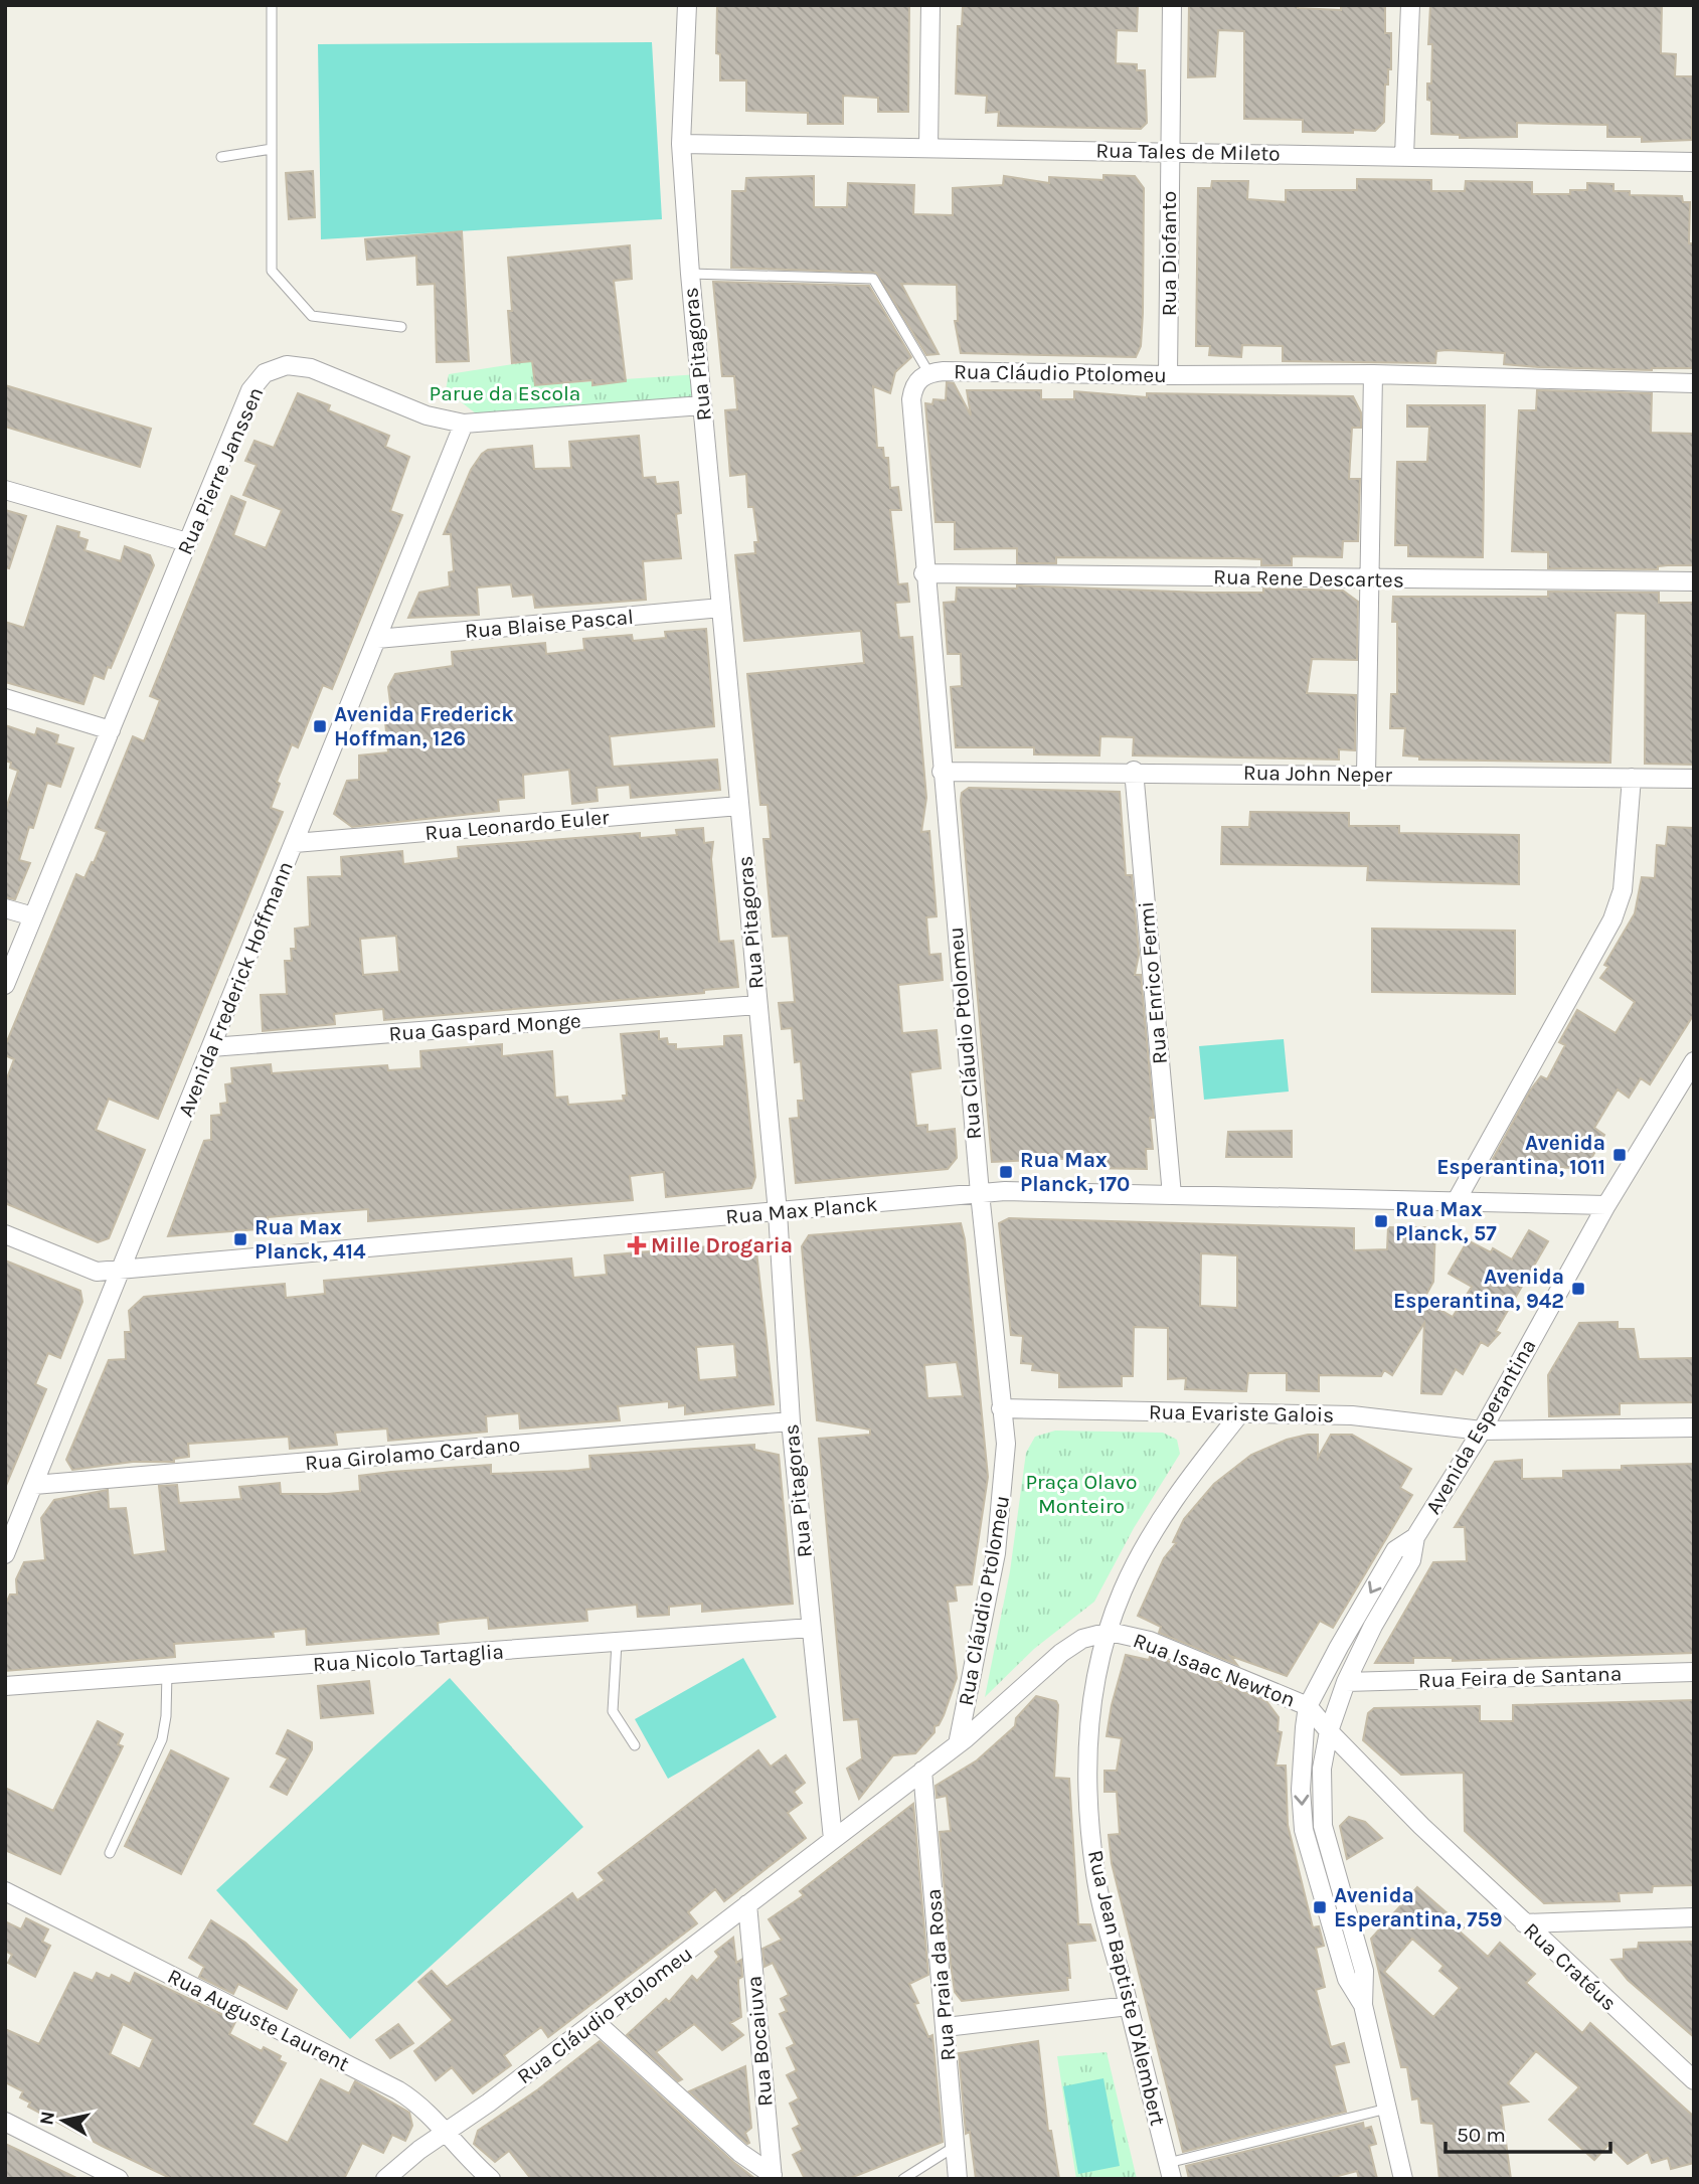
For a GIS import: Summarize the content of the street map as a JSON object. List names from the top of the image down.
{
  "streets": {
    "street": [
      "Rua Tales de Mileto",
      "Rua Diofanto",
      "Rua Pitagoras",
      "Rua Cláudio Ptolomeu",
      "Rua Pierre Janssen",
      "Rua Rene Descartes",
      "Rua Blaise Pascal",
      "Rua John Neper",
      "Rua Leonardo Euler",
      "Rua Enrico Fermi",
      "Avenida Frederick Hoffmann",
      "Rua Gaspard Monge",
      "Rua Max Planck",
      "Rua Evariste Galois",
      "Avenida Esperantina",
      "Rua Girolamo Cardano",
      "Rua Nicolo Tartaglia",
      "Rua Isaac Newton",
      "Rua Feira de Santana",
      "Rua Cratéus",
      "Rua Praia da Rosa",
      "Rua Jean Baptiste D'Alembert",
      "Rua Auguste Laurent",
      "Rua Bocaiuva"
    ]
  },
  "crossings": [
    ["Rua Tales de Mileto", "Rua Diofanto"],
    ["Rua Tales de Mileto", "Rua Pitagoras"],
    ["Rua Diofanto", "Rua Cláudio Ptolomeu"],
    ["Rua Pitagoras", "Rua Cláudio Ptolomeu"],
    ["Rua Pitagoras", "Rua Pierre Janssen"],
    ["Rua Pitagoras", "Rua Blaise Pascal"],
    ["Rua Pitagoras", "Rua Leonardo Euler"],
    ["Rua Pitagoras", "Rua Gaspard Monge"],
    ["Rua Pitagoras", "Rua Max Planck"],
    ["Rua Pitagoras", "Rua Girolamo Cardano"],
    ["Rua Pitagoras", "Rua Nicolo Tartaglia"],
    ["Rua Cláudio Ptolomeu", "Rua Rene Descartes"],
    ["Rua Cláudio Ptolomeu", "Rua John Neper"],
    ["Rua Cláudio Ptolomeu", "Rua Max Planck"],
    ["Rua Cláudio Ptolomeu", "Rua Evariste Galois"],
    ["Rua Cláudio Ptolomeu", "Rua Isaac Newton"],
    ["Rua Cláudio Ptolomeu", "Rua Praia da Rosa"],
    ["Rua Cláudio Ptolomeu", "Rua Auguste Laurent"],
    ["Rua Cláudio Ptolomeu", "Rua Bocaiuva"],
    ["Rua Pierre Janssen", "Avenida Frederick Hoffmann"],
    ["Rua Blaise Pascal", "Avenida Frederick Hoffmann"],
    ["Rua John Neper", "Rua Enrico Fermi"],
    ["Rua Leonardo Euler", "Avenida Frederick Hoffmann"],
    ["Rua Enrico Fermi", "Rua Max Planck"],
    ["Avenida Frederick Hoffmann", "Rua Gaspard Monge"],
    ["Avenida Frederick Hoffmann", "Rua Max Planck"],
    ["Avenida Frederick Hoffmann", "Rua Girolamo Cardano"],
    ["Rua Max Planck", "Avenida Esperantina"],
    ["Rua Evariste Galois", "Avenida Esperantina"],
    ["Rua Evariste Galois", "Rua Jean Baptiste D'Alembert"],
    ["Avenida Esperantina", "Rua Isaac Newton"],
    ["Avenida Esperantina", "Rua Feira de Santana"],
    ["Avenida Esperantina", "Rua Cratéus"],
    ["Rua Isaac Newton", "Rua Cratéus"],
    ["Rua Isaac Newton", "Rua Jean Baptiste D'Alembert"]
  ],
  "parks": ["Parue da Escola", "Praça Olavo Monteiro"],
  "places": {
    "transit": [
      "Avenida Frederick Hoffman, 126",
      "Avenida Esperantina, 1011",
      "Rua Max Planck, 170",
      "Rua Max Planck, 57",
      "Rua Max Planck, 414",
      "Avenida Esperantina, 942",
      "Avenida Esperantina, 759"
    ],
    "health": ["Mille Drogaria"]
  },
  "scale_bar": "50 m",
  "north": "left"
}
